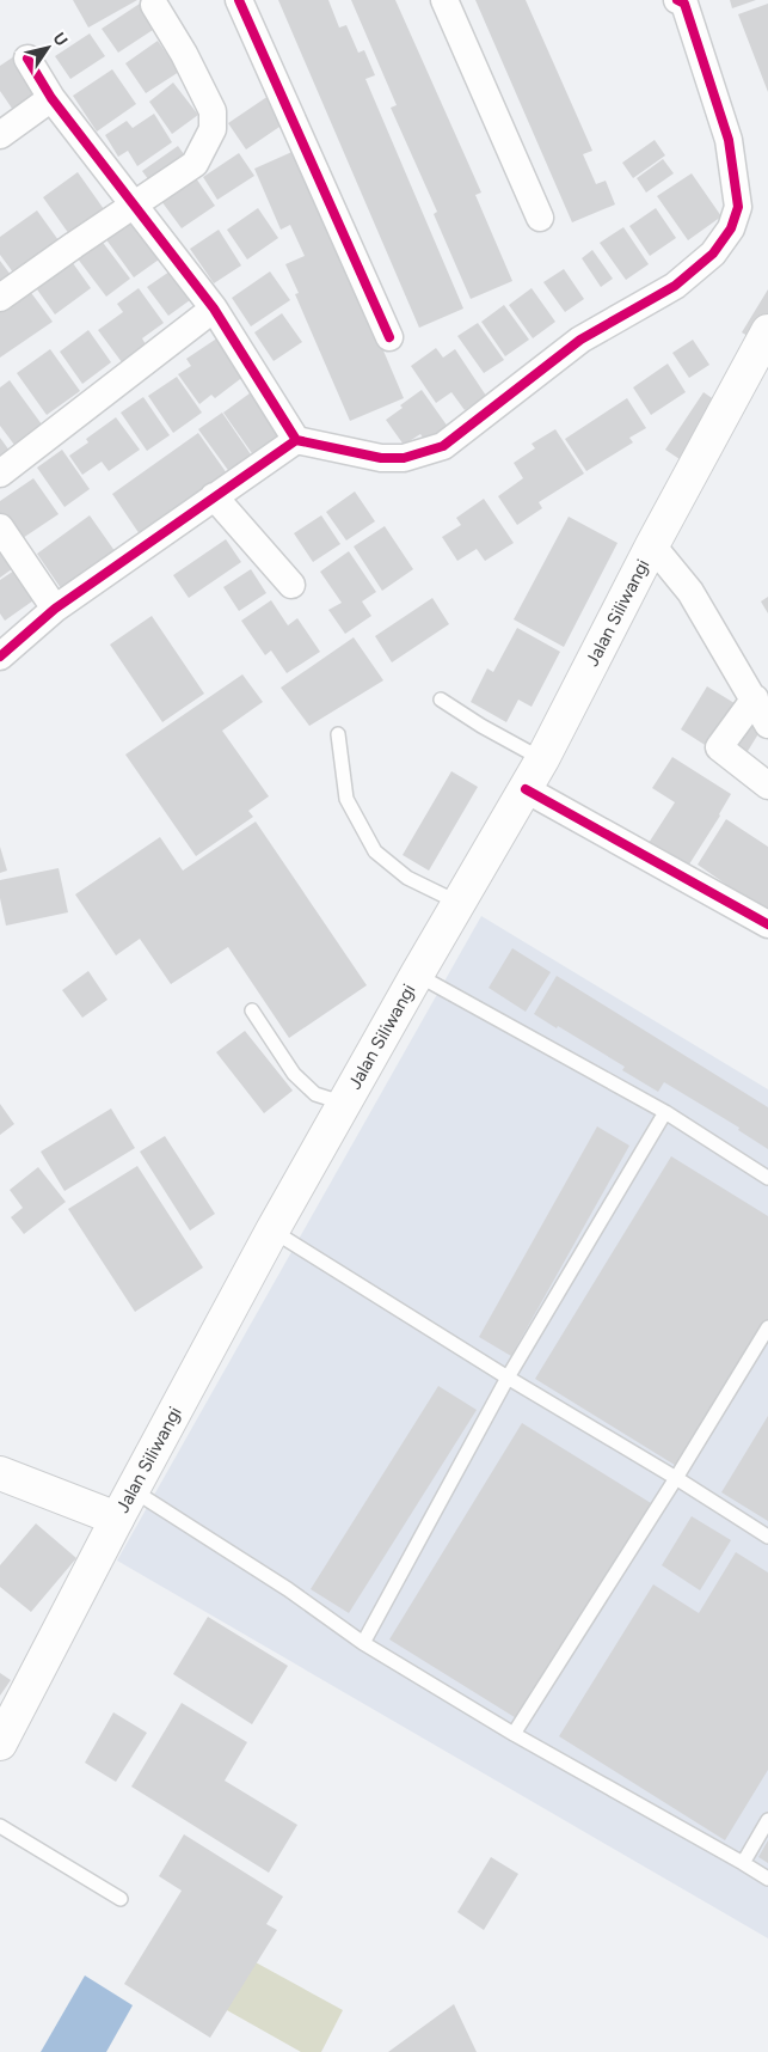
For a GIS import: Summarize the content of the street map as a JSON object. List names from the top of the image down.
{
  "streets": {
    "main road": ["Jalan Siliwangi"]
  },
  "north": "top right"
}
